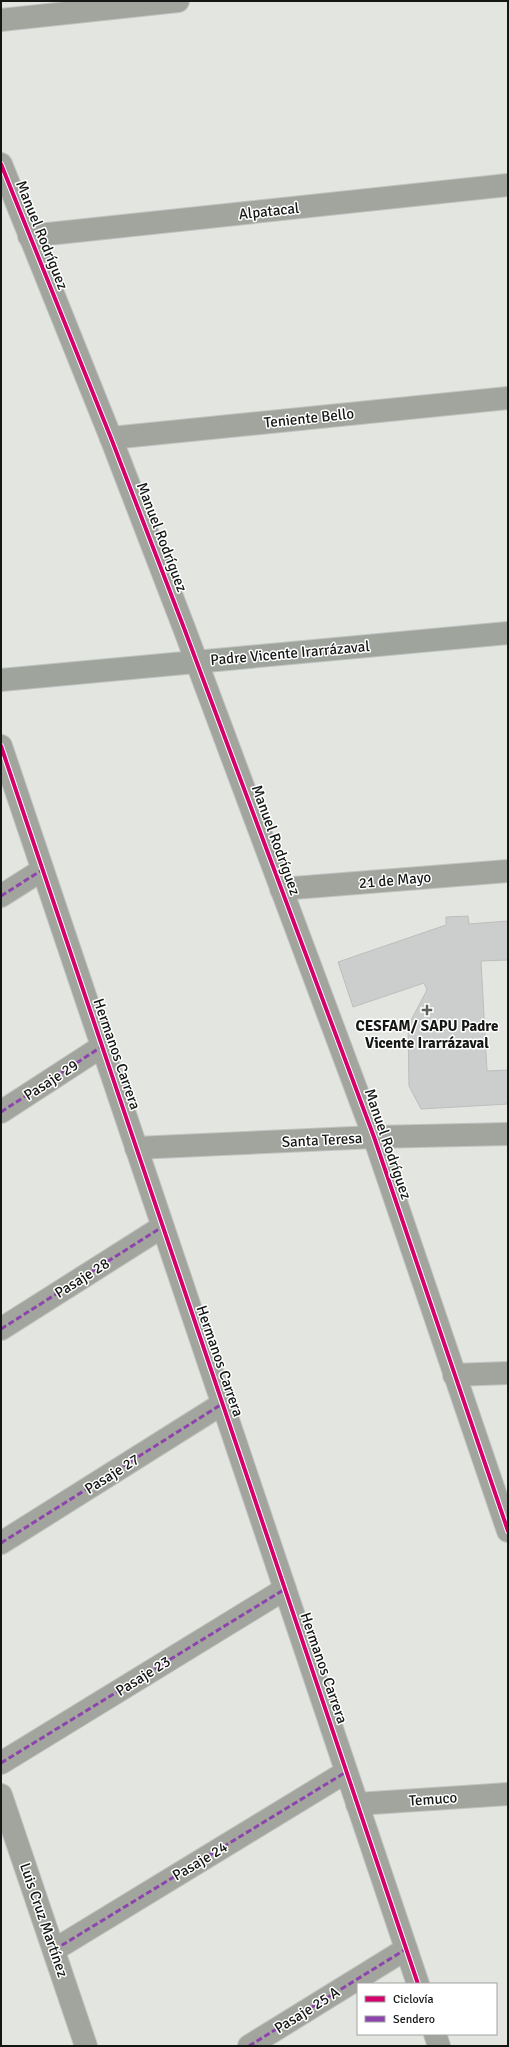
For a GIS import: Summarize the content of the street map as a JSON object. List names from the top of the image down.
{
  "streets": {
    "street": [
      "Alpatacal",
      "Manuel Rodríguez",
      "Teniente Bello",
      "Padre Vicente Irarrázaval",
      "21 de Mayo",
      "Hermanos Carrera",
      "Pasaje 29",
      "Santa Teresa",
      "Pasaje 28",
      "Pasaje 27",
      "Pasaje 23",
      "Temuco",
      "Pasaje 24",
      "Luis Cruz Martínez",
      "Pasaje 25 A"
    ]
  },
  "crossings": [
    ["Alpatacal", "Manuel Rodríguez"],
    ["Manuel Rodríguez", "Teniente Bello"],
    ["Manuel Rodríguez", "Padre Vicente Irarrázaval"],
    ["Manuel Rodríguez", "21 de Mayo"],
    ["Manuel Rodríguez", "Santa Teresa"],
    ["Hermanos Carrera", "Pasaje 29"],
    ["Hermanos Carrera", "Santa Teresa"],
    ["Hermanos Carrera", "Pasaje 28"],
    ["Hermanos Carrera", "Pasaje 27"],
    ["Hermanos Carrera", "Pasaje 23"],
    ["Hermanos Carrera", "Temuco"],
    ["Hermanos Carrera", "Pasaje 24"],
    ["Hermanos Carrera", "Pasaje 25 A"],
    ["Pasaje 24", "Luis Cruz Martínez"]
  ],
  "places": {
    "health": ["CESFAM/ SAPU Padre Vicente Irarrázaval"]
  },
  "legend": ["Ciclovía", "Sendero"]
}
